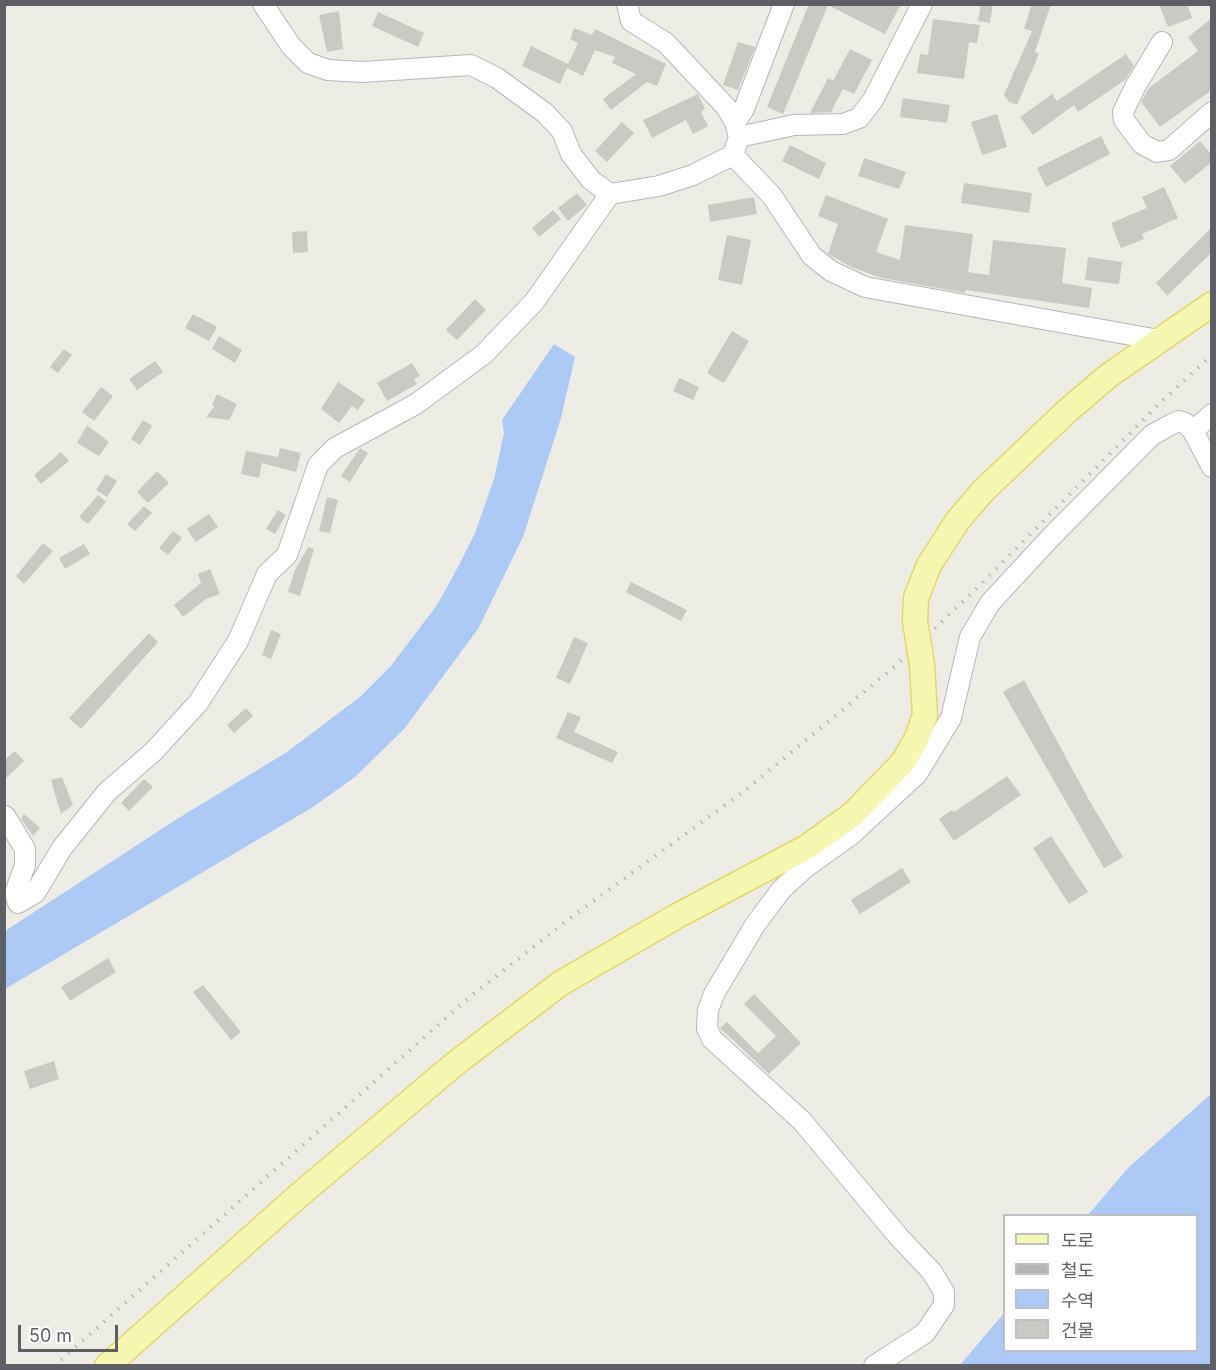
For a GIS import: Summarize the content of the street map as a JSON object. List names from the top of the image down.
{
  "legend": [
    "도로",
    "철도",
    "수역",
    "건물"
  ],
  "scale_bar": "50 m"
}
